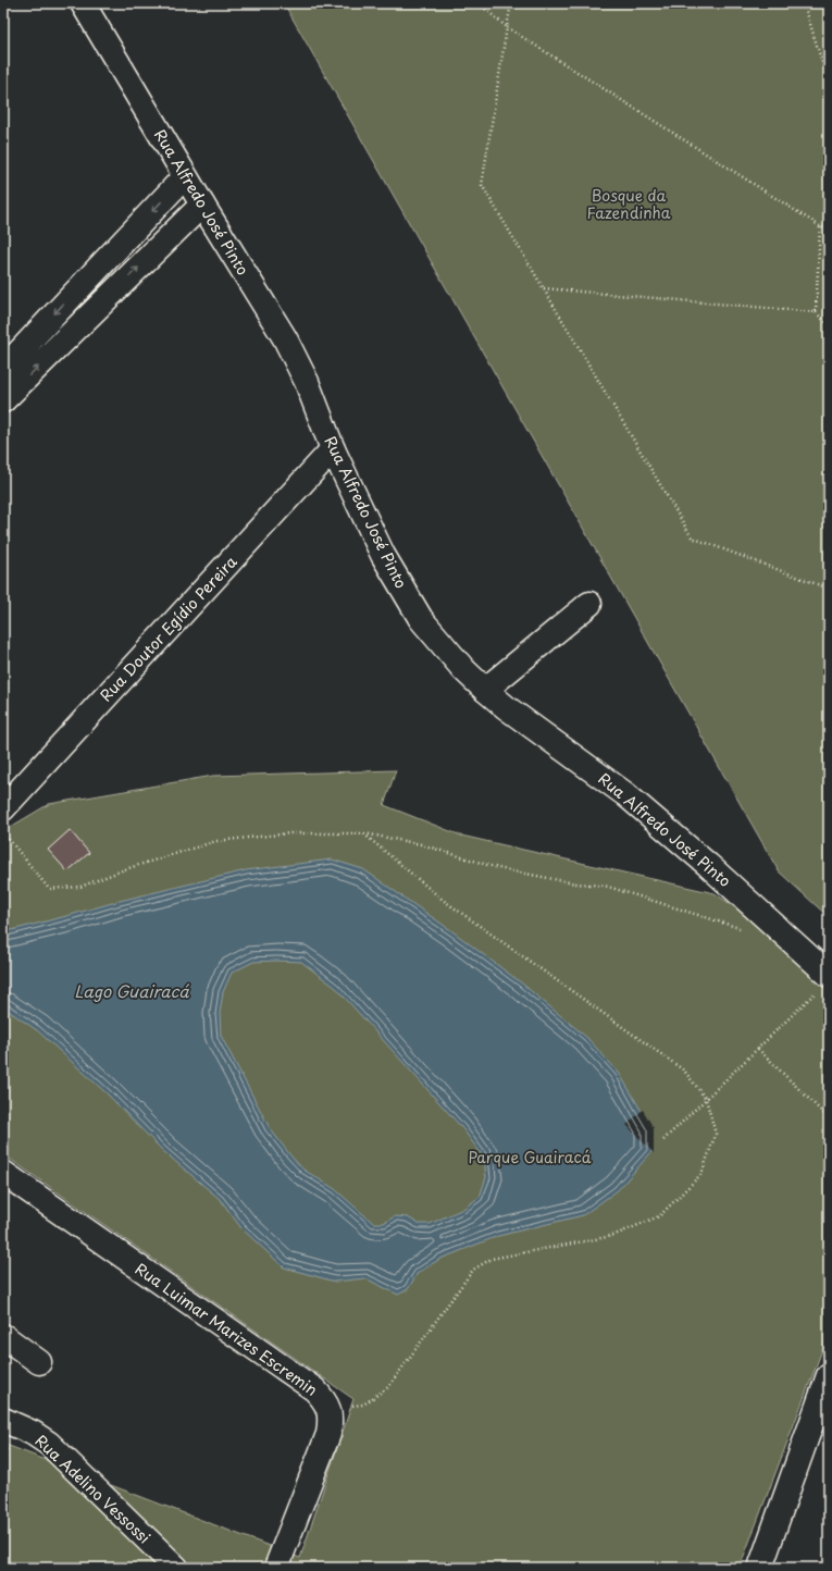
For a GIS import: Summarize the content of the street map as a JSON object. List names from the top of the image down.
{
  "streets": {
    "street": [
      "Rua Alfredo José Pinto",
      "Rua Doutor Egídio Pereira",
      "Rua Luimar Marizes Escremin",
      "Rua Adelino Vessossi"
    ]
  },
  "crossings": [
    ["Rua Alfredo José Pinto", "Rua Doutor Egídio Pereira"]
  ],
  "water": ["Lago Guairacá"],
  "parks": ["Bosque da Fazendinha", "Parque Guairacá"]
}
